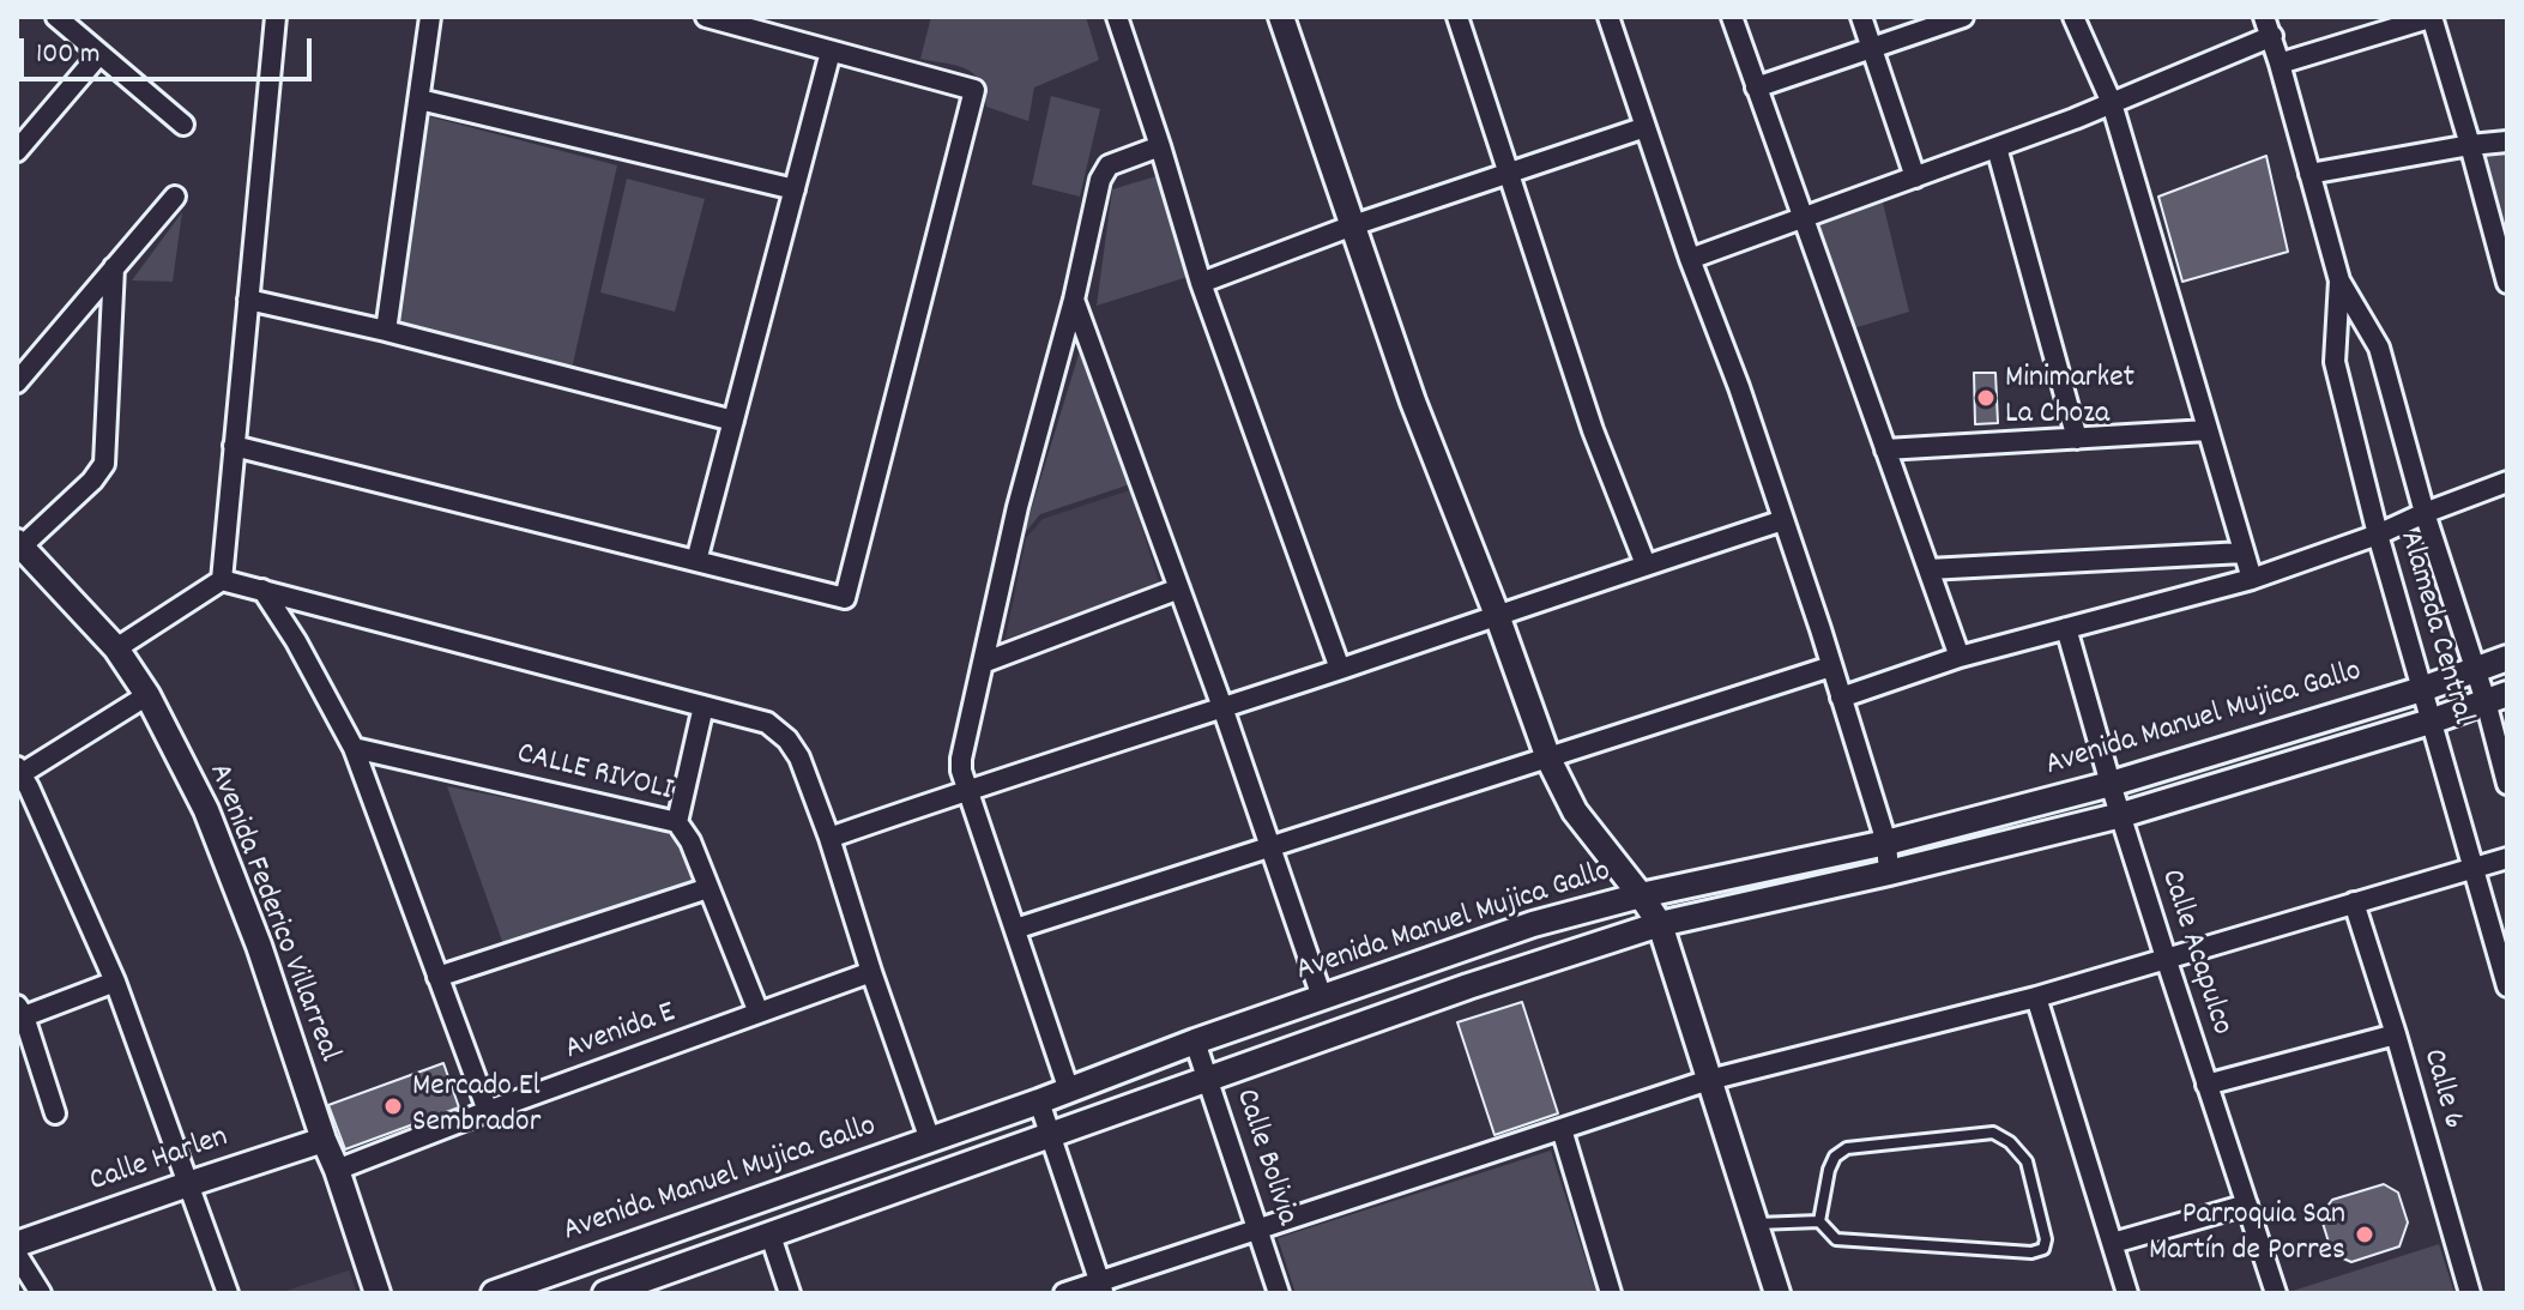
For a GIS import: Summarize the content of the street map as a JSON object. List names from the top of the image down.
{
  "streets": {
    "street": [
      "Alameda Central",
      "Avenida Manuel Mujica Gallo",
      "CALLE RIVOLI",
      "Avenida Federico Villarreal",
      "Calle Acapulco",
      "Avenida E",
      "Calle 6",
      "Calle Bolivia",
      "Calle Harlen"
    ]
  },
  "crossings": [
    ["Alameda Central", "Avenida Manuel Mujica Gallo"],
    ["Avenida Manuel Mujica Gallo", "Calle Acapulco"],
    ["Avenida Manuel Mujica Gallo", "Calle Bolivia"],
    ["CALLE RIVOLI", "Avenida E"],
    ["Avenida Federico Villarreal", "Avenida E"],
    ["Avenida Federico Villarreal", "Calle Harlen"]
  ],
  "places": ["Minimarket La Choza", "Mercado El Sembrador", "Parroquia San Martín de Porres"],
  "scale_bar": "100 m"
}
